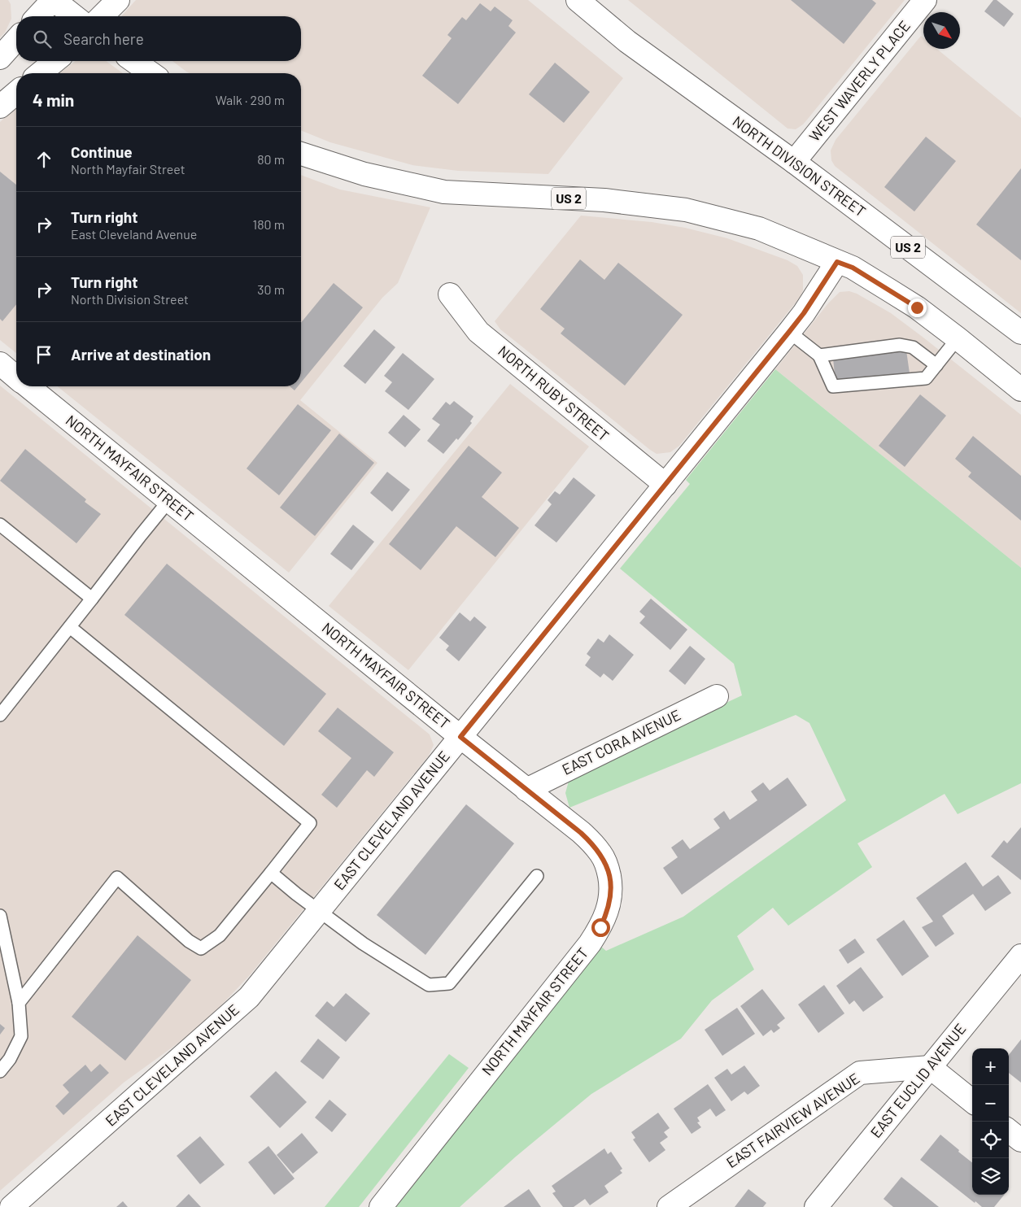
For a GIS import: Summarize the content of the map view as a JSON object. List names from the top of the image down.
{
  "streets": {
    "street": [
      "WEST WAVERLY PLACE",
      "NORTH DIVISION STREET",
      "US 2",
      "NORTH RUBY STREET",
      "NORTH MAYFAIR STREET",
      "EAST CORA AVENUE",
      "EAST CLEVELAND AVENUE",
      "EAST EUCLID AVENUE",
      "EAST FAIRVIEW AVENUE"
    ]
  },
  "crossings": [
    ["WEST WAVERLY PLACE", "NORTH DIVISION STREET"],
    ["US 2", "EAST CLEVELAND AVENUE"],
    ["NORTH RUBY STREET", "EAST CLEVELAND AVENUE"],
    ["NORTH MAYFAIR STREET", "EAST CORA AVENUE"],
    ["NORTH MAYFAIR STREET", "EAST CLEVELAND AVENUE"],
    ["EAST EUCLID AVENUE", "EAST FAIRVIEW AVENUE"]
  ],
  "north": "bottom right",
  "page": {
    "search": "Search here",
    "heading": ["4 min", "Walk · 290 m"],
    "list": [
      ["Continue", "North Mayfair Street", "80 m"],
      ["Turn right", "East Cleveland Avenue", "180 m"],
      ["Turn right", "North Division Street", "30 m"],
      "Arrive at destination"
    ],
    "map_buttons": ["+", "−"]
  }
}
